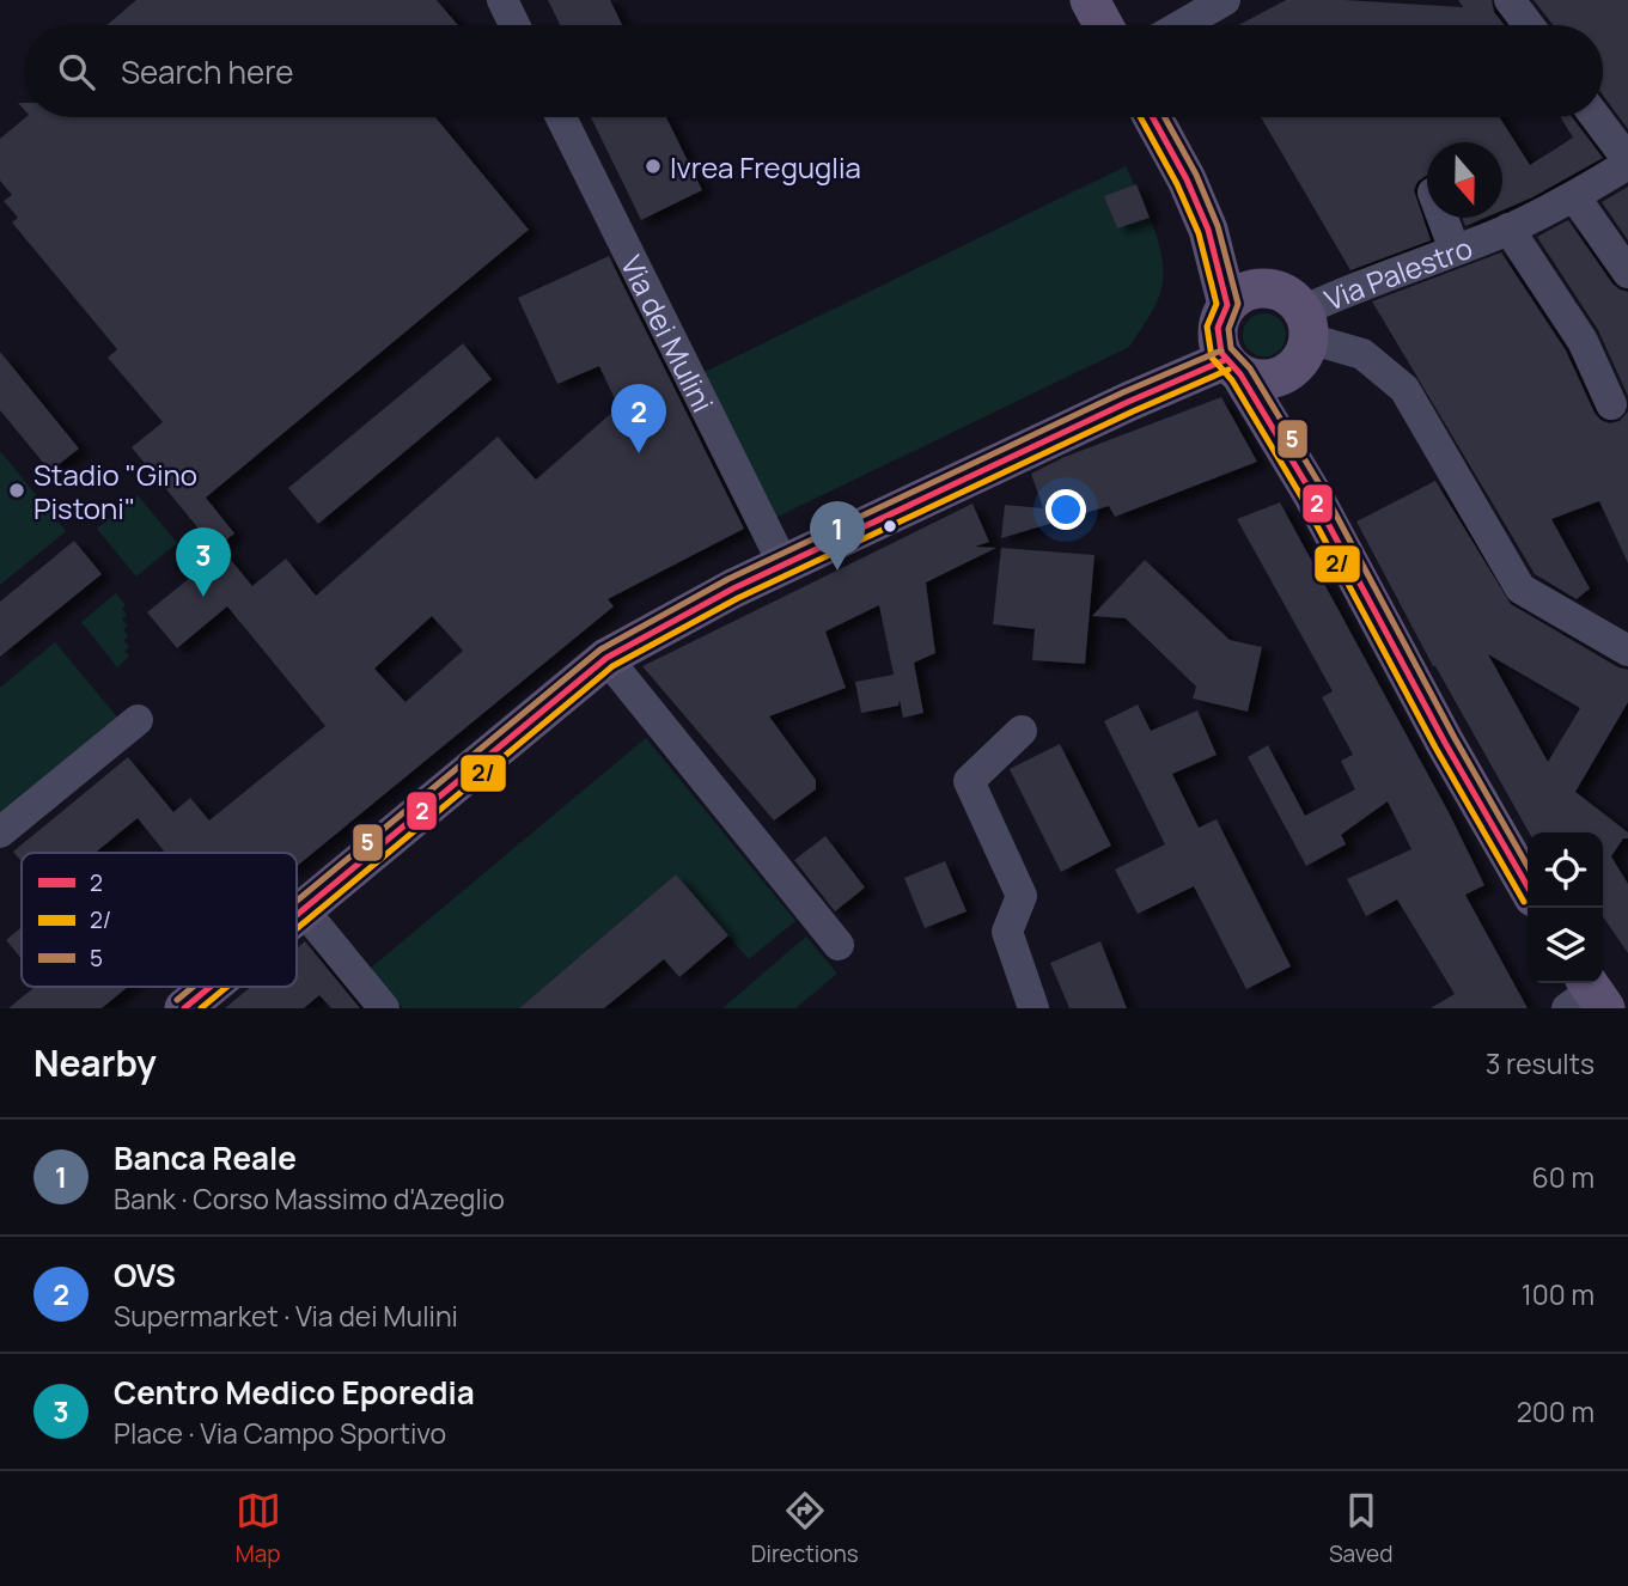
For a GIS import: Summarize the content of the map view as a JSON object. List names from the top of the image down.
{
  "streets": {
    "street": ["Via Palestro", "Via dei Mulini"]
  },
  "places": ["Ivrea Freguglia", "Stadio \"Gino Pistoni\""],
  "lines": ["transit line 2", "transit line 2/", "transit line 5"],
  "legend": ["2", "2/", "5"],
  "north": "bottom",
  "page": {
    "search": "Search here",
    "pins": ["2", "1", "3"],
    "heading": ["Nearby", "3 results"],
    "list": [
      {
        "mark": "1",
        "name": "Banca Reale",
        "note": "Bank · Corso Massimo d'Azeglio",
        "value": "60 m"
      },
      {
        "mark": "2",
        "name": "OVS",
        "note": "Supermarket · Via dei Mulini",
        "value": "100 m"
      },
      {
        "mark": "3",
        "name": "Centro Medico Eporedia",
        "note": "Place · Via Campo Sportivo",
        "value": "200 m"
      }
    ],
    "nav": ["Map", "Directions", "Saved"]
  }
}
